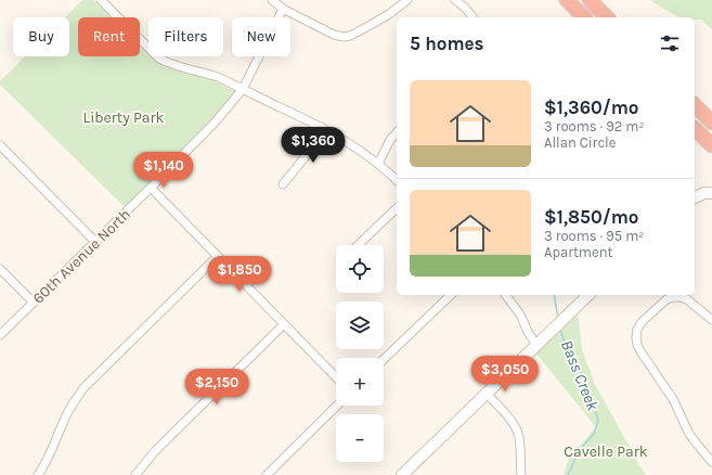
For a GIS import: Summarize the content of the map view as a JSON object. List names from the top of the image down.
{
  "streets": {
    "street": ["60th Avenue North"]
  },
  "water": ["Bass Creek"],
  "parks": ["Liberty Park", "Cavelle Park"],
  "page": {
    "chip": [
      "Buy",
      "Rent",
      "Filters",
      "New"
    ],
    "heading": "5 homes",
    "list": [
      {
        "name": "$1,360/mo",
        "note": "3 rooms · 92 m² · Allan Circle"
      },
      {
        "name": "$1,850/mo",
        "note": "3 rooms · 95 m² · Apartment"
      }
    ],
    "price": [
      "$1,360",
      "$1,140",
      "$1,850",
      "$3,050",
      "$2,150"
    ],
    "map_buttons": ["+", "−"]
  }
}
